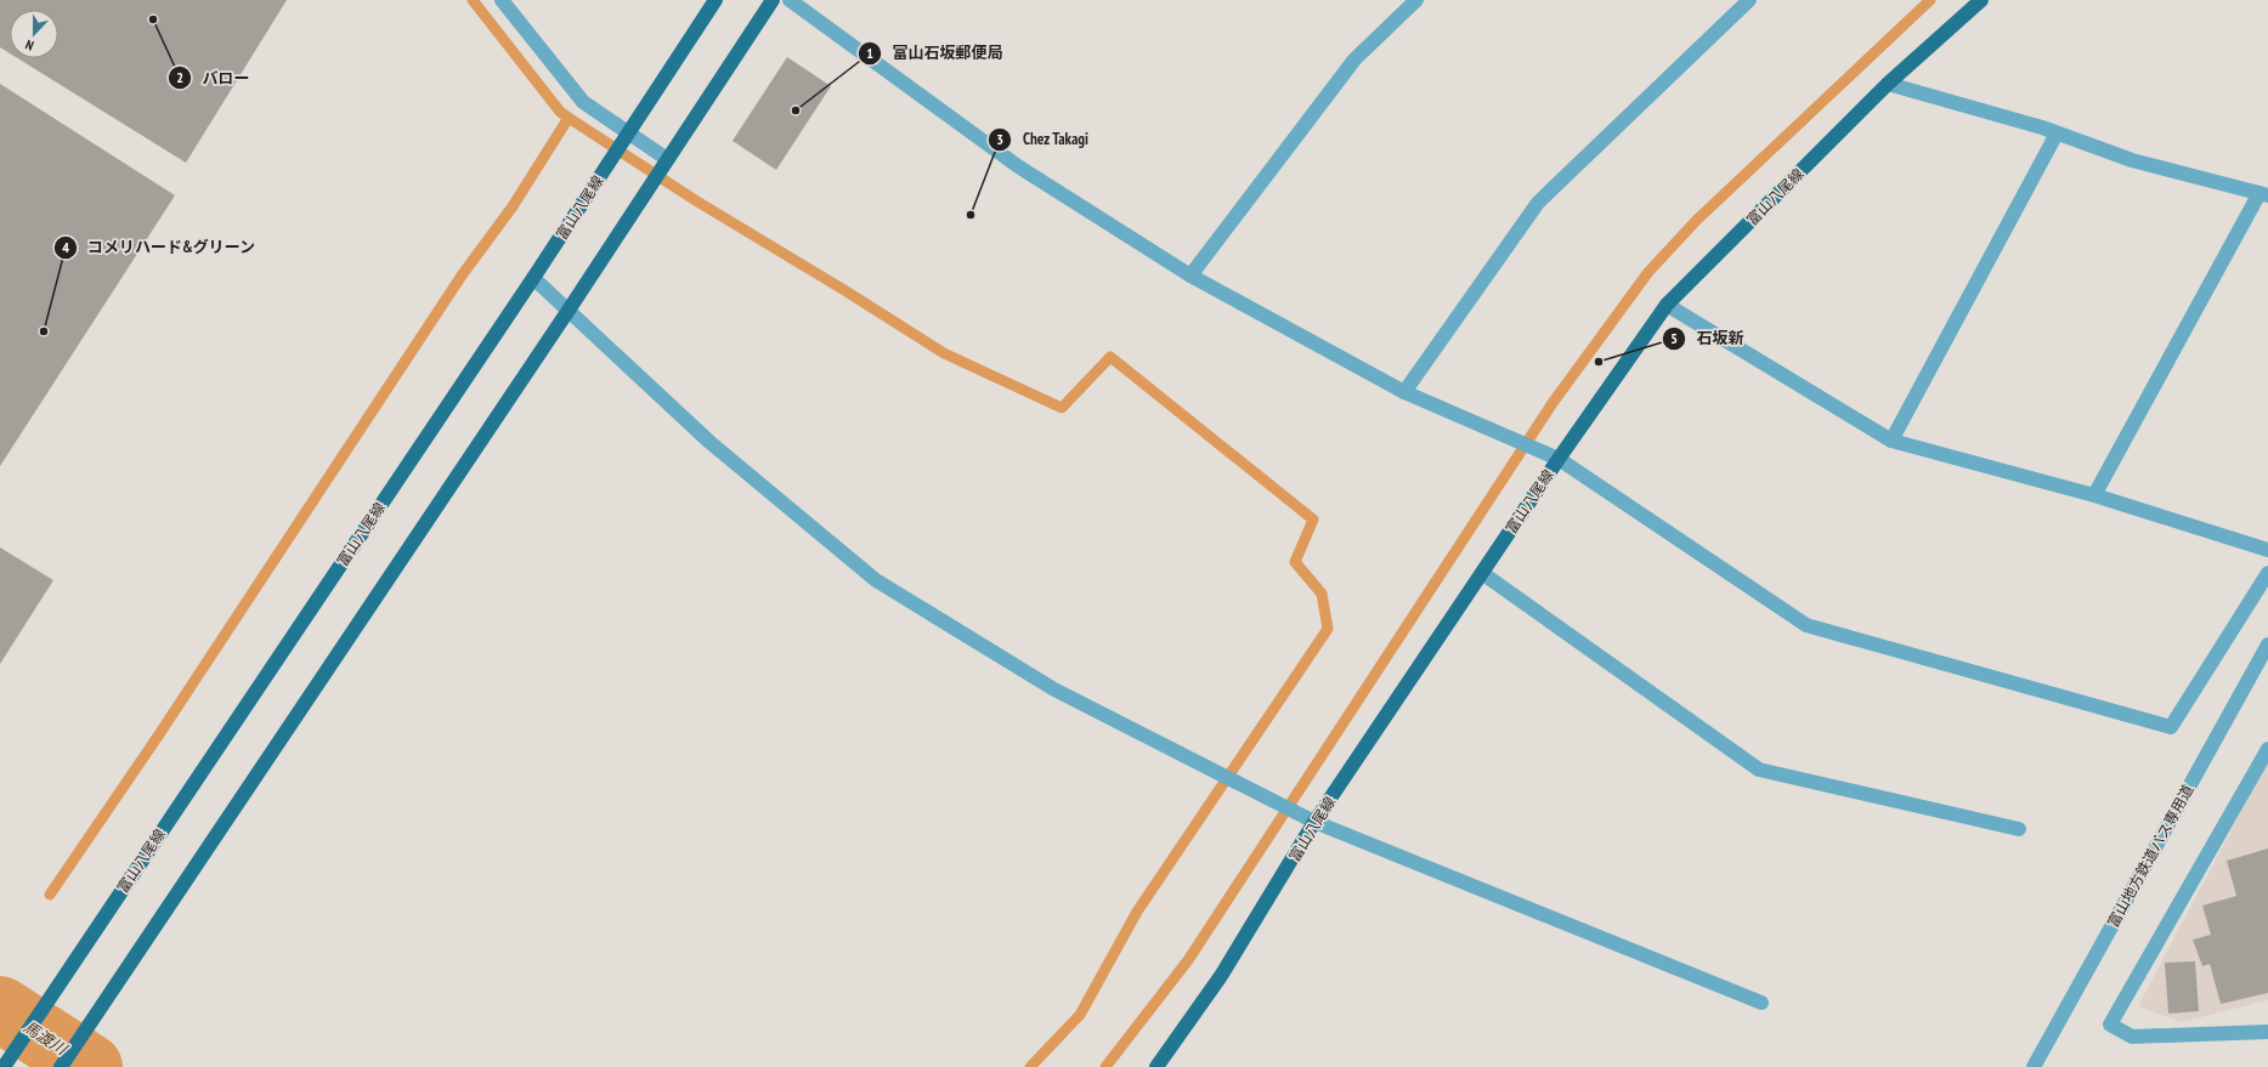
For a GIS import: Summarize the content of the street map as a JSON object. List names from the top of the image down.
{
  "streets": {
    "main road": ["富山八尾線"],
    "street": ["富山地方鉄道バス専用道"]
  },
  "water": ["馬渡川"],
  "places": [
    "バロー",
    "富山石坂郵便局",
    "Chez Takagi",
    "コメリハード&グリーン",
    "石坂新"
  ],
  "north": "bottom"
}
